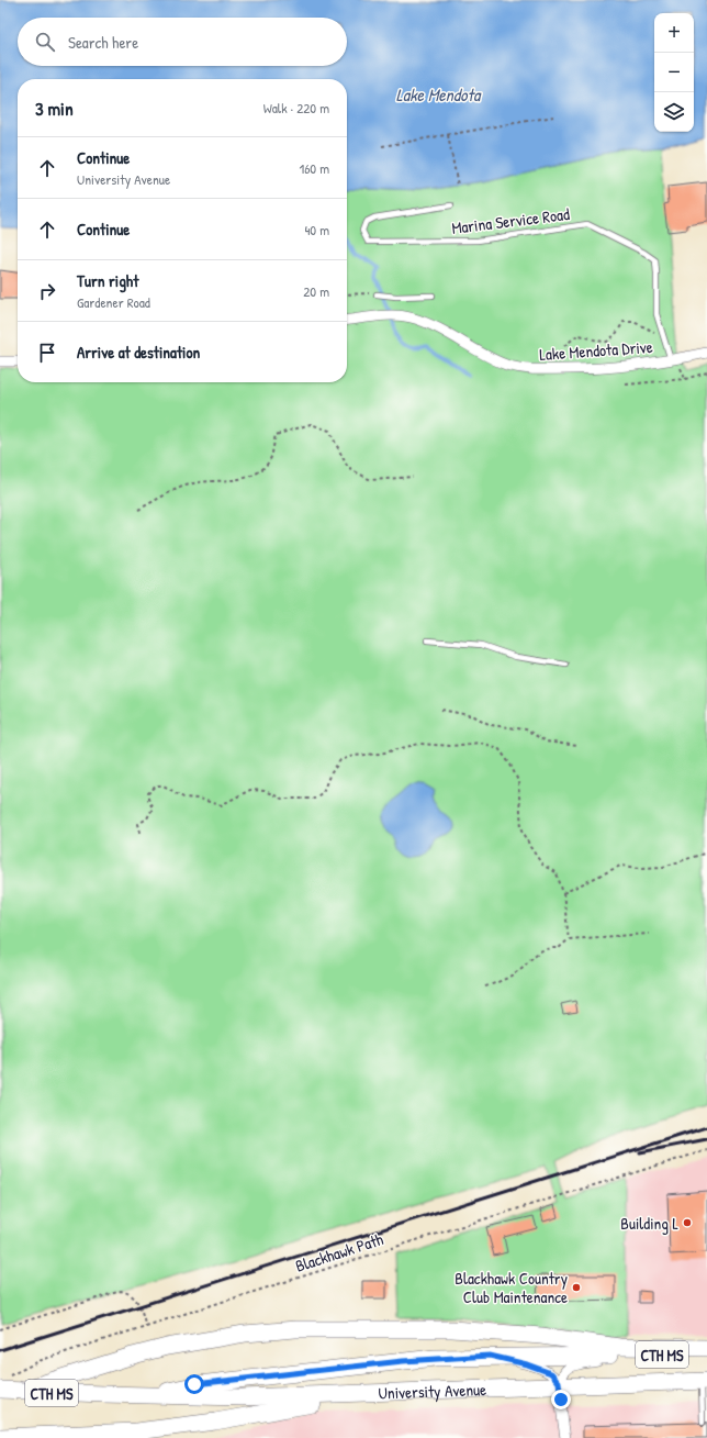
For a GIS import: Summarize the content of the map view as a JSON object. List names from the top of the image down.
{
  "streets": {
    "main road": ["CTH MS", "University Avenue"],
    "street": ["Lake Mendota Drive"],
    "lane": ["Marina Service Road"],
    "path": ["Blackhawk Path"]
  },
  "crossings": [
    ["Marina Service Road", "Lake Mendota Drive"],
    ["Blackhawk Path", "University Avenue"]
  ],
  "water": ["Lake Mendota"],
  "places": ["Building L", "Blackhawk Country Club Maintenance"],
  "page": {
    "map_buttons": ["+", "−"],
    "search": "Search here",
    "heading": ["3 min", "Walk · 220 m"],
    "list": [
      ["Continue", "University Avenue", "160 m"],
      ["Continue", "40 m"],
      ["Turn right", "Gardener Road", "20 m"],
      "Arrive at destination"
    ]
  }
}
